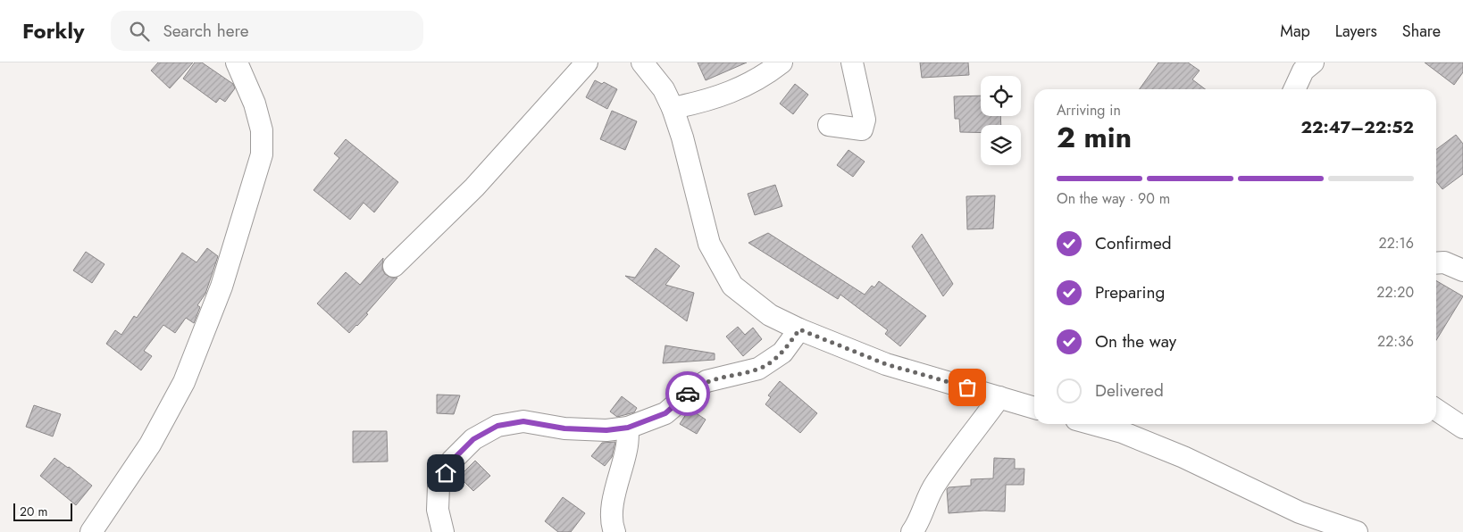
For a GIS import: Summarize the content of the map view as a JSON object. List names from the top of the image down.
{
  "scale_bar": "20 m",
  "page": {
    "header": "Forkly",
    "search": "Search here",
    "nav": ["Map", "Layers", "Share"],
    "heading": ["2 min", "Arriving in", "22:47–22:52"],
    "bar": "On the way · 90 m",
    "list": [
      ["Confirmed", "22:16"],
      ["Preparing", "22:20"],
      ["On the way", "22:36"],
      "Delivered"
    ],
    "scale": "20 m"
  }
}
